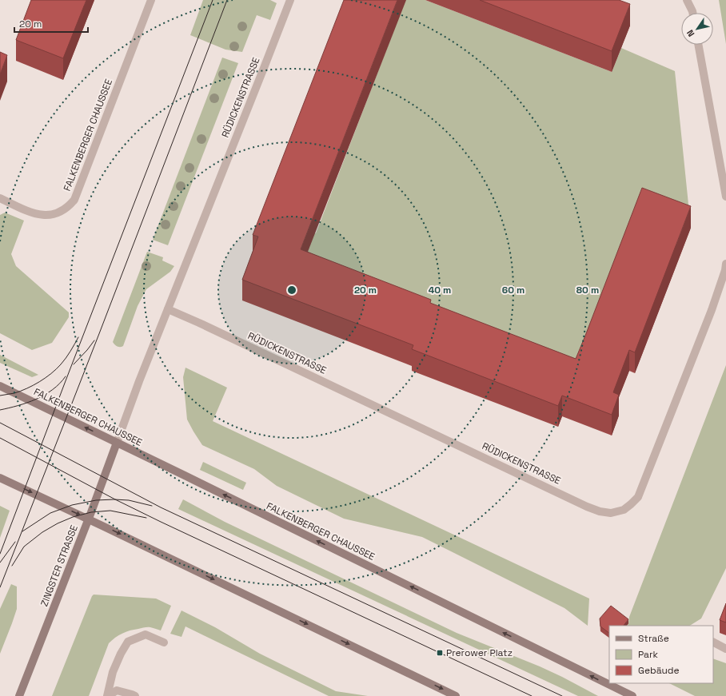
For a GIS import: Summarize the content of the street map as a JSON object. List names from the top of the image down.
{
  "streets": {
    "main road": ["FALKENBERGER CHAUSSEE", "ZINGSTER STRASSE"],
    "street": ["RÜDICKENSTRASSE"]
  },
  "crossings": [
    ["RÜDICKENSTRASSE", "FALKENBERGER CHAUSSEE"],
    ["RÜDICKENSTRASSE", "ZINGSTER STRASSE"],
    ["FALKENBERGER CHAUSSEE", "ZINGSTER STRASSE"]
  ],
  "one_way": ["FALKENBERGER CHAUSSEE"],
  "places": {
    "transit": ["Prerower Platz"]
  },
  "legend": ["Straße", "Park", "Gebäude"],
  "scale_bar": "20 m",
  "north": "bottom left",
  "rings": [
    "20 m",
    "40 m",
    "60 m",
    "80 m"
  ]
}
